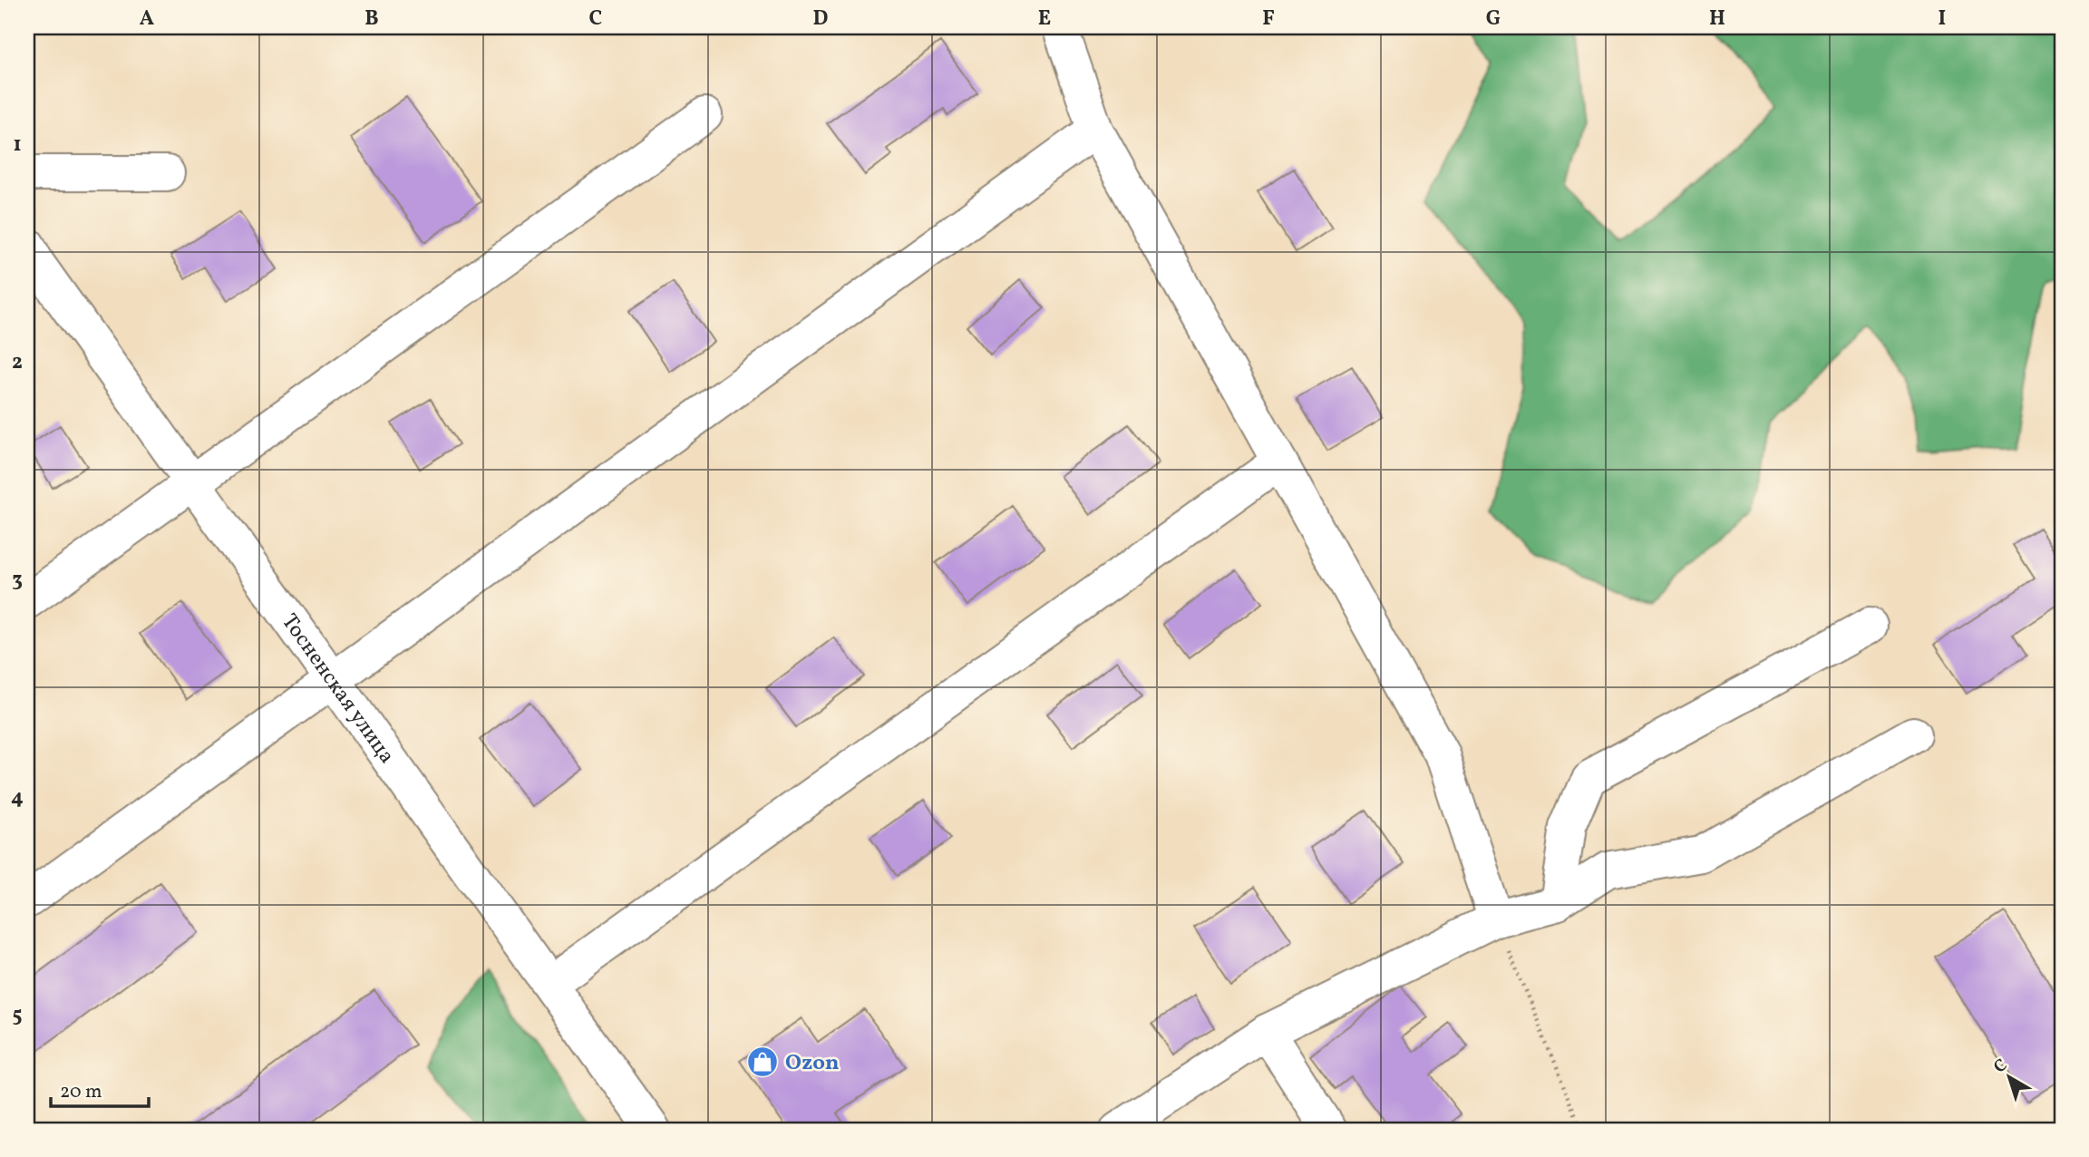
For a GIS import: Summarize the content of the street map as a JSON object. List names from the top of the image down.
{
  "streets": {
    "street": ["Тосненская улица"]
  },
  "places": {
    "shop": ["Ozon"]
  },
  "scale_bar": "20 m",
  "north": "top left",
  "grid": {
    "columns": [
      "A",
      "B",
      "C",
      "D",
      "E",
      "F",
      "G",
      "H",
      "I"
    ],
    "rows": [
      "1",
      "2",
      "3",
      "4",
      "5"
    ]
  }
}
